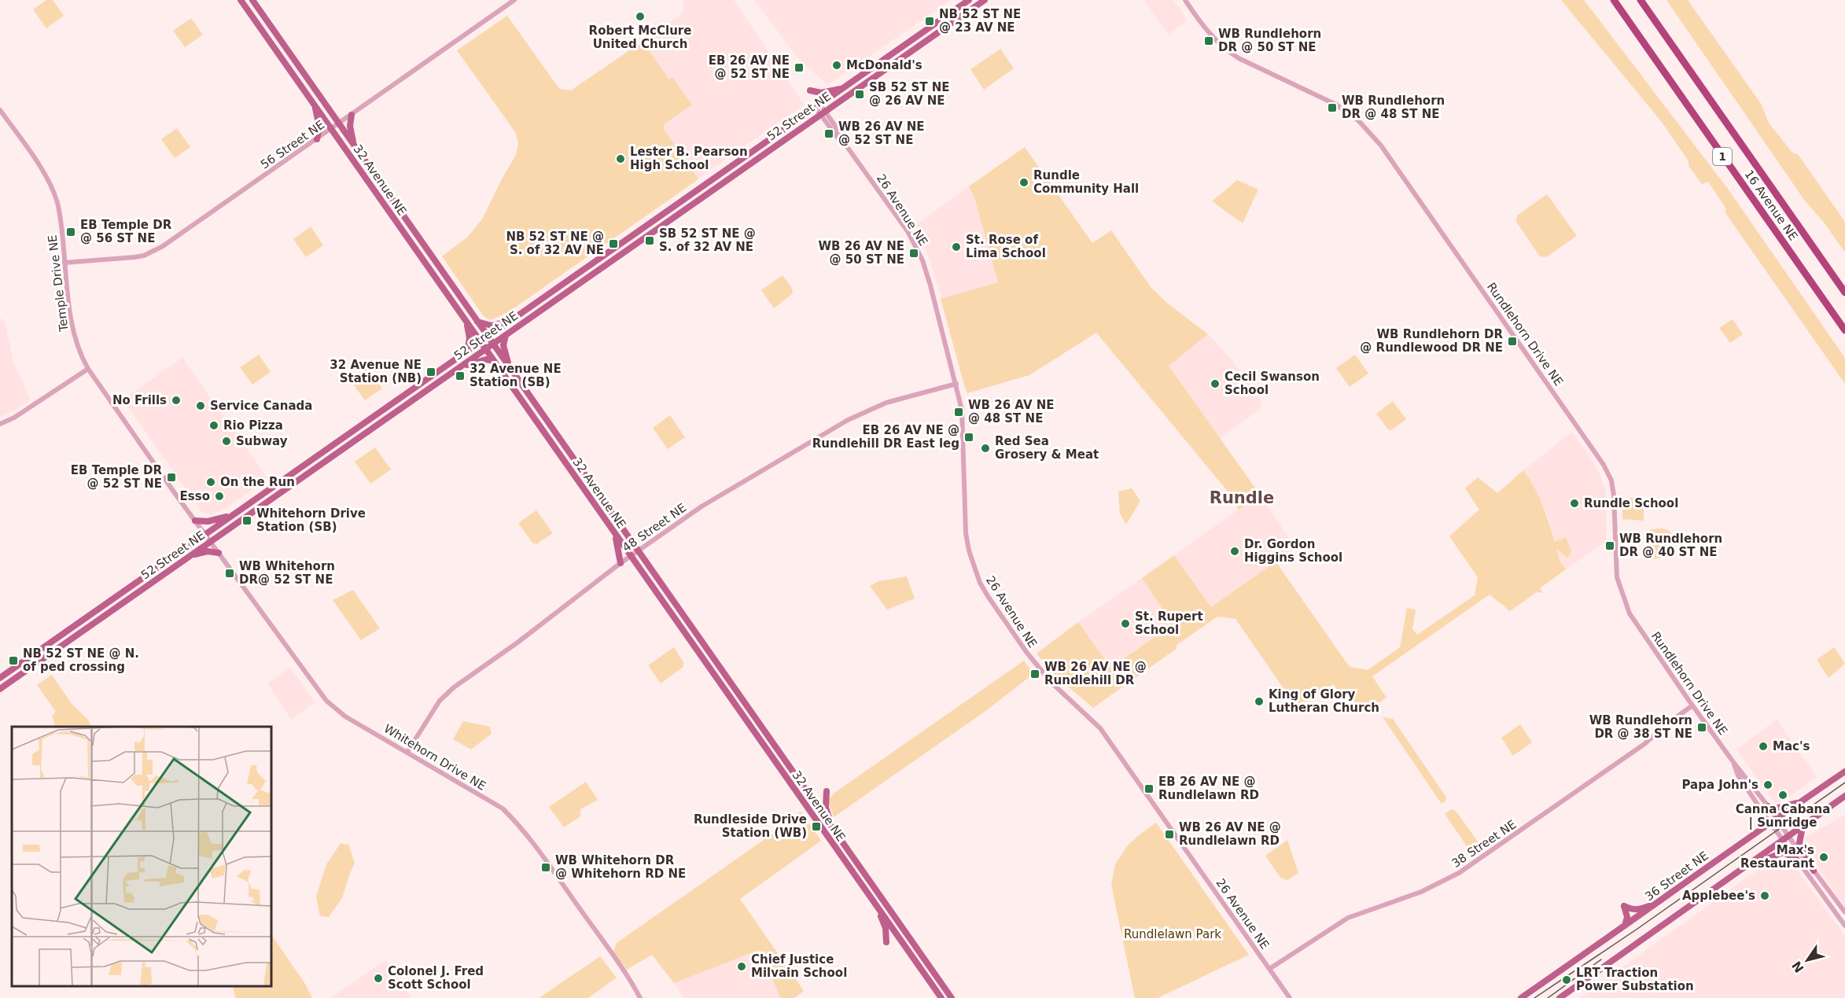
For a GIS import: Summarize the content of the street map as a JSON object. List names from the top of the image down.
{
  "streets": {
    "highway": ["1", "16 Avenue NE"],
    "main road": ["52 Street NE", "32 Avenue NE", "36 Street NE"],
    "street": [
      "56 Street NE",
      "26 Avenue NE",
      "Temple Drive NE",
      "Rundlehorn Drive NE",
      "48 Street NE",
      "Whitehorn Drive NE",
      "38 Street NE"
    ]
  },
  "crossings": [
    ["52 Street NE", "32 Avenue NE"],
    ["52 Street NE", "26 Avenue NE"],
    ["52 Street NE", "Temple Drive NE"],
    ["52 Street NE", "Whitehorn Drive NE"],
    ["56 Street NE", "32 Avenue NE"],
    ["56 Street NE", "Temple Drive NE"],
    ["32 Avenue NE", "48 Street NE"],
    ["26 Avenue NE", "48 Street NE"],
    ["26 Avenue NE", "38 Street NE"],
    ["Temple Drive NE", "Whitehorn Drive NE"],
    ["Rundlehorn Drive NE", "38 Street NE"],
    ["Rundlehorn Drive NE", "36 Street NE"],
    ["48 Street NE", "Whitehorn Drive NE"]
  ],
  "districts": ["Rundle"],
  "parks": ["Rundlelawn Park"],
  "places": {
    "other": [
      "Robert McClure United Church",
      "McDonald's",
      "Lester B. Pearson High School",
      "Rundle Community Hall",
      "St. Rose of Lima School",
      "Cecil Swanson School",
      "No Frills",
      "Service Canada",
      "Rio Pizza",
      "Subway",
      "Red Sea Grosery & Meat",
      "On the Run",
      "Esso",
      "Rundle School",
      "Dr. Gordon Higgins School",
      "St. Rupert School",
      "King of Glory Lutheran Church",
      "Mac's",
      "Papa John's",
      "Canna Cabana | Sunridge",
      "Max's Restaurant",
      "Applebee's",
      "Chief Justice Milvain School",
      "Colonel J. Fred Scott School",
      "LRT Traction Power Substation"
    ],
    "transit": [
      "NB 52 ST NE @ 23 AV NE",
      "WB Rundlehorn DR @ 50 ST NE",
      "EB 26 AV NE @ 52 ST NE",
      "SB 52 ST NE @ 26 AV NE",
      "WB Rundlehorn DR @ 48 ST NE",
      "WB 26 AV NE @ 52 ST NE",
      "EB Temple DR @ 56 ST NE",
      "SB 52 ST NE @ S. of 32 AV NE",
      "NB 52 ST NE @ S. of 32 AV NE",
      "WB 26 AV NE @ 50 ST NE",
      "WB Rundlehorn DR @ Rundlewood DR NE",
      "32 Avenue NE Station (NB)",
      "32 Avenue NE Station (SB)",
      "WB 26 AV NE @ 48 ST NE",
      "EB 26 AV NE @ Rundlehill DR East leg",
      "EB Temple DR @ 52 ST NE",
      "Whitehorn Drive Station (SB)",
      "WB Rundlehorn DR @ 40 ST NE",
      "WB Whitehorn DR@ 52 ST NE",
      "NB 52 ST NE @ N. of ped crossing",
      "WB 26 AV NE @ Rundlehill DR",
      "WB Rundlehorn DR @ 38 ST NE",
      "EB 26 AV NE @ Rundlelawn RD",
      "Rundleside Drive Station (WB)",
      "WB 26 AV NE @ Rundlelawn RD",
      "WB Whitehorn DR @ Whitehorn RD NE"
    ]
  },
  "north": "bottom left"
}
